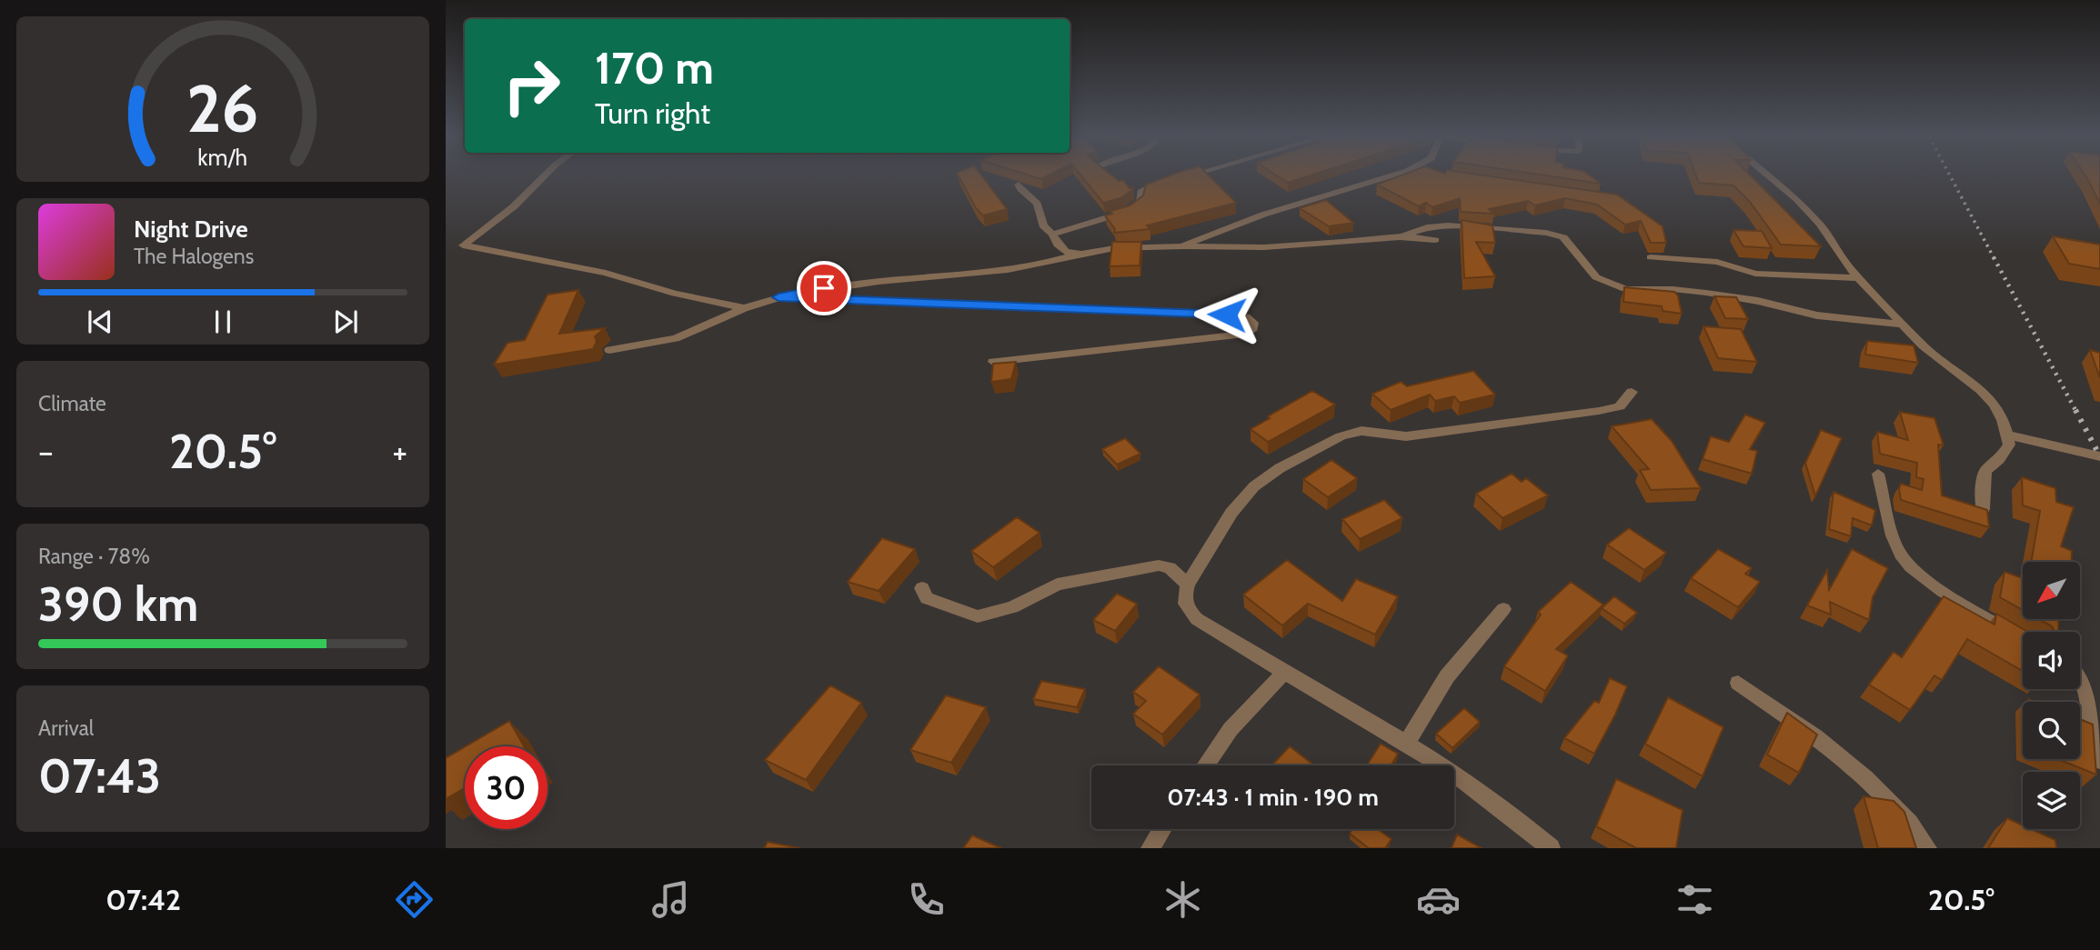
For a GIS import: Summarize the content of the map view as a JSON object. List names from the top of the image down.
{
  "north": "bottom left",
  "page": {
    "turn": ["170 m", "Turn right"],
    "song": ["Night Drive", "The Halogens"],
    "tile": [
      "Climate",
      ["Range · 78%", "390 km"],
      ["Arrival", "07:43"]
    ],
    "heat": ["−", "20.5°", "+"],
    "limit": "30",
    "trip": "07:43 · 1 min · 190 m",
    "tabs": ["07:42", "20.5°"],
    "gauge": ["26", "km/h"]
  }
}
